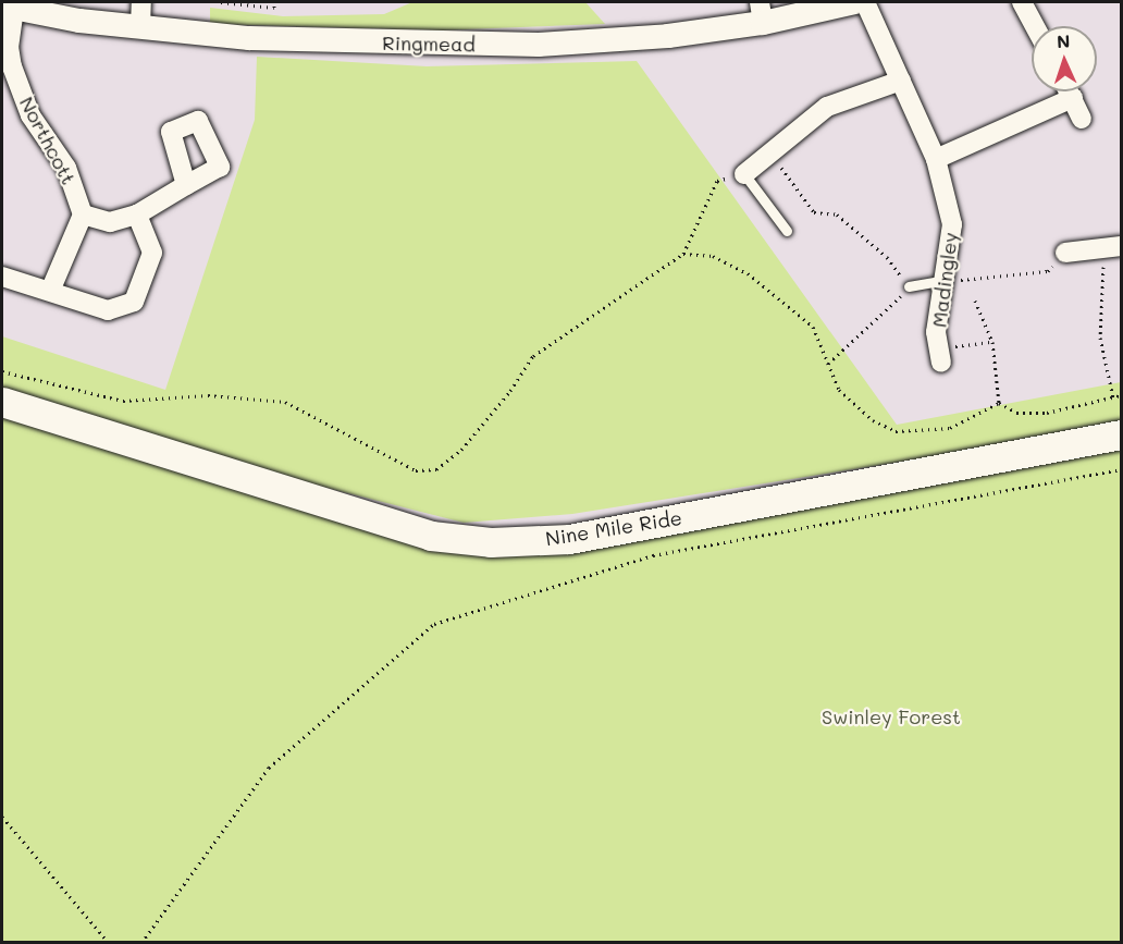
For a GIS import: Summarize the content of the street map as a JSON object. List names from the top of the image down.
{
  "streets": {
    "main road": ["Nine Mile Ride"],
    "street": ["Ringmead", "Northcott", "Madingley"]
  },
  "crossings": [
    ["Ringmead", "Northcott"]
  ],
  "parks": ["Swinley Forest"],
  "north": "top"
}
